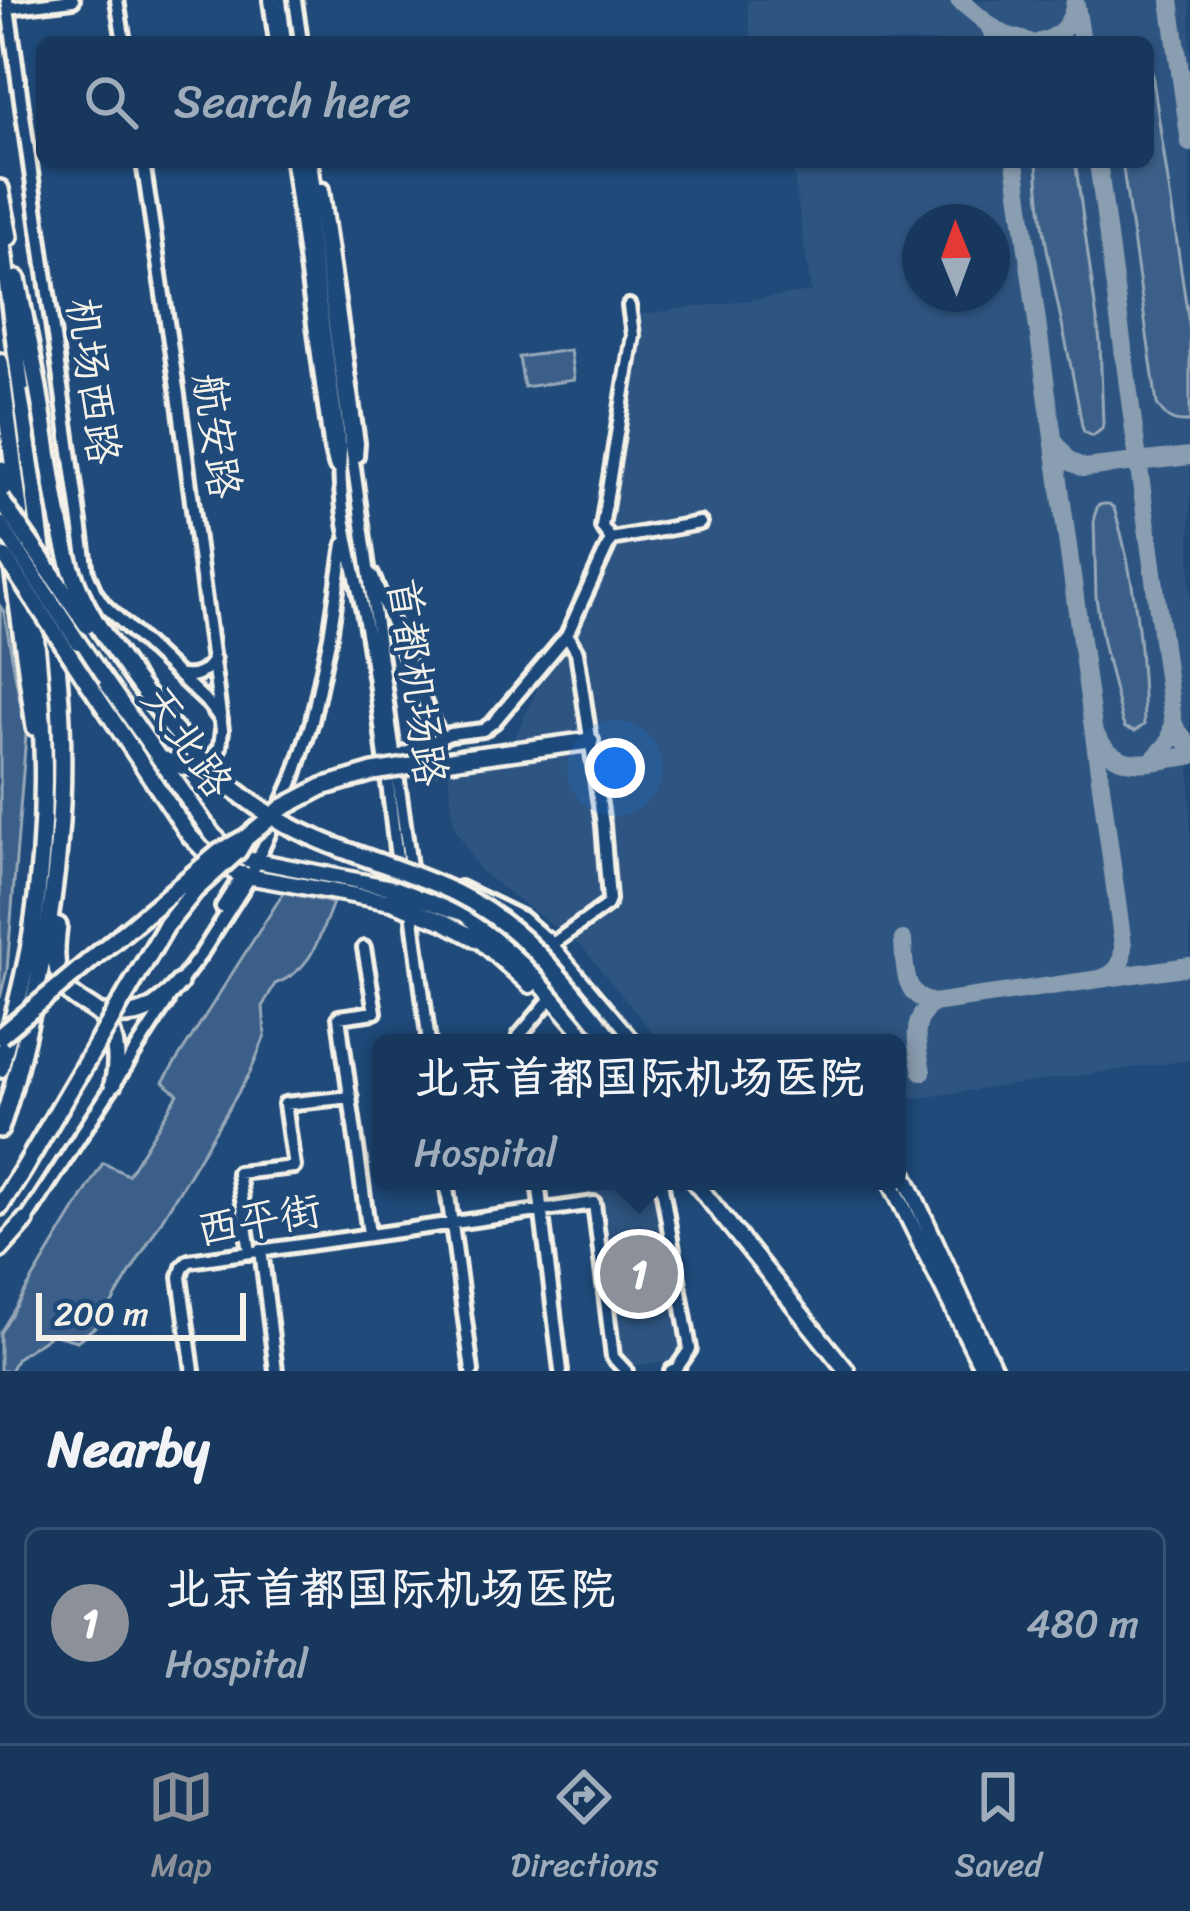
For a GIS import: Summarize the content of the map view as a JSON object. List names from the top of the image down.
{
  "streets": {
    "main road": ["天北路"],
    "street": [
      "机场西路",
      "航安路",
      "首都机场路",
      "西平街"
    ]
  },
  "crossings": [
    ["机场西路", "航安路"],
    ["首都机场路", "天北路"]
  ],
  "scale_bar": "200 m",
  "north": "top",
  "page": {
    "search": "Search here",
    "popup": ["北京首都国际机场医院", "Hospital"],
    "pins": "1",
    "scale": "200 m",
    "heading": "Nearby",
    "list": [
      {
        "mark": "1",
        "name": "北京首都国际机场医院",
        "note": "Hospital",
        "value": "480 m"
      }
    ],
    "nav": ["Map", "Directions", "Saved"]
  }
}
